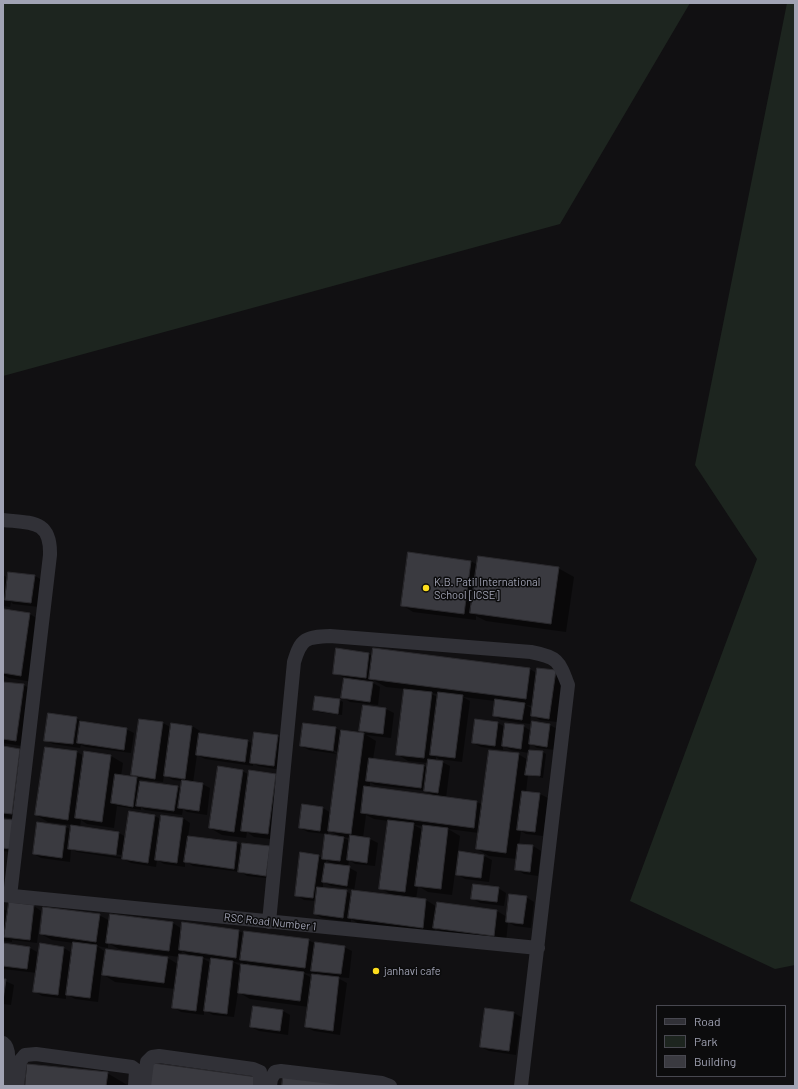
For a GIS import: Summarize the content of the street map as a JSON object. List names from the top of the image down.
{
  "streets": {
    "street": ["RSC Road Number 1"]
  },
  "places": ["K.B. Patil International School [ICSE]", "janhavi cafe"],
  "legend": ["Road", "Park", "Building"]
}
